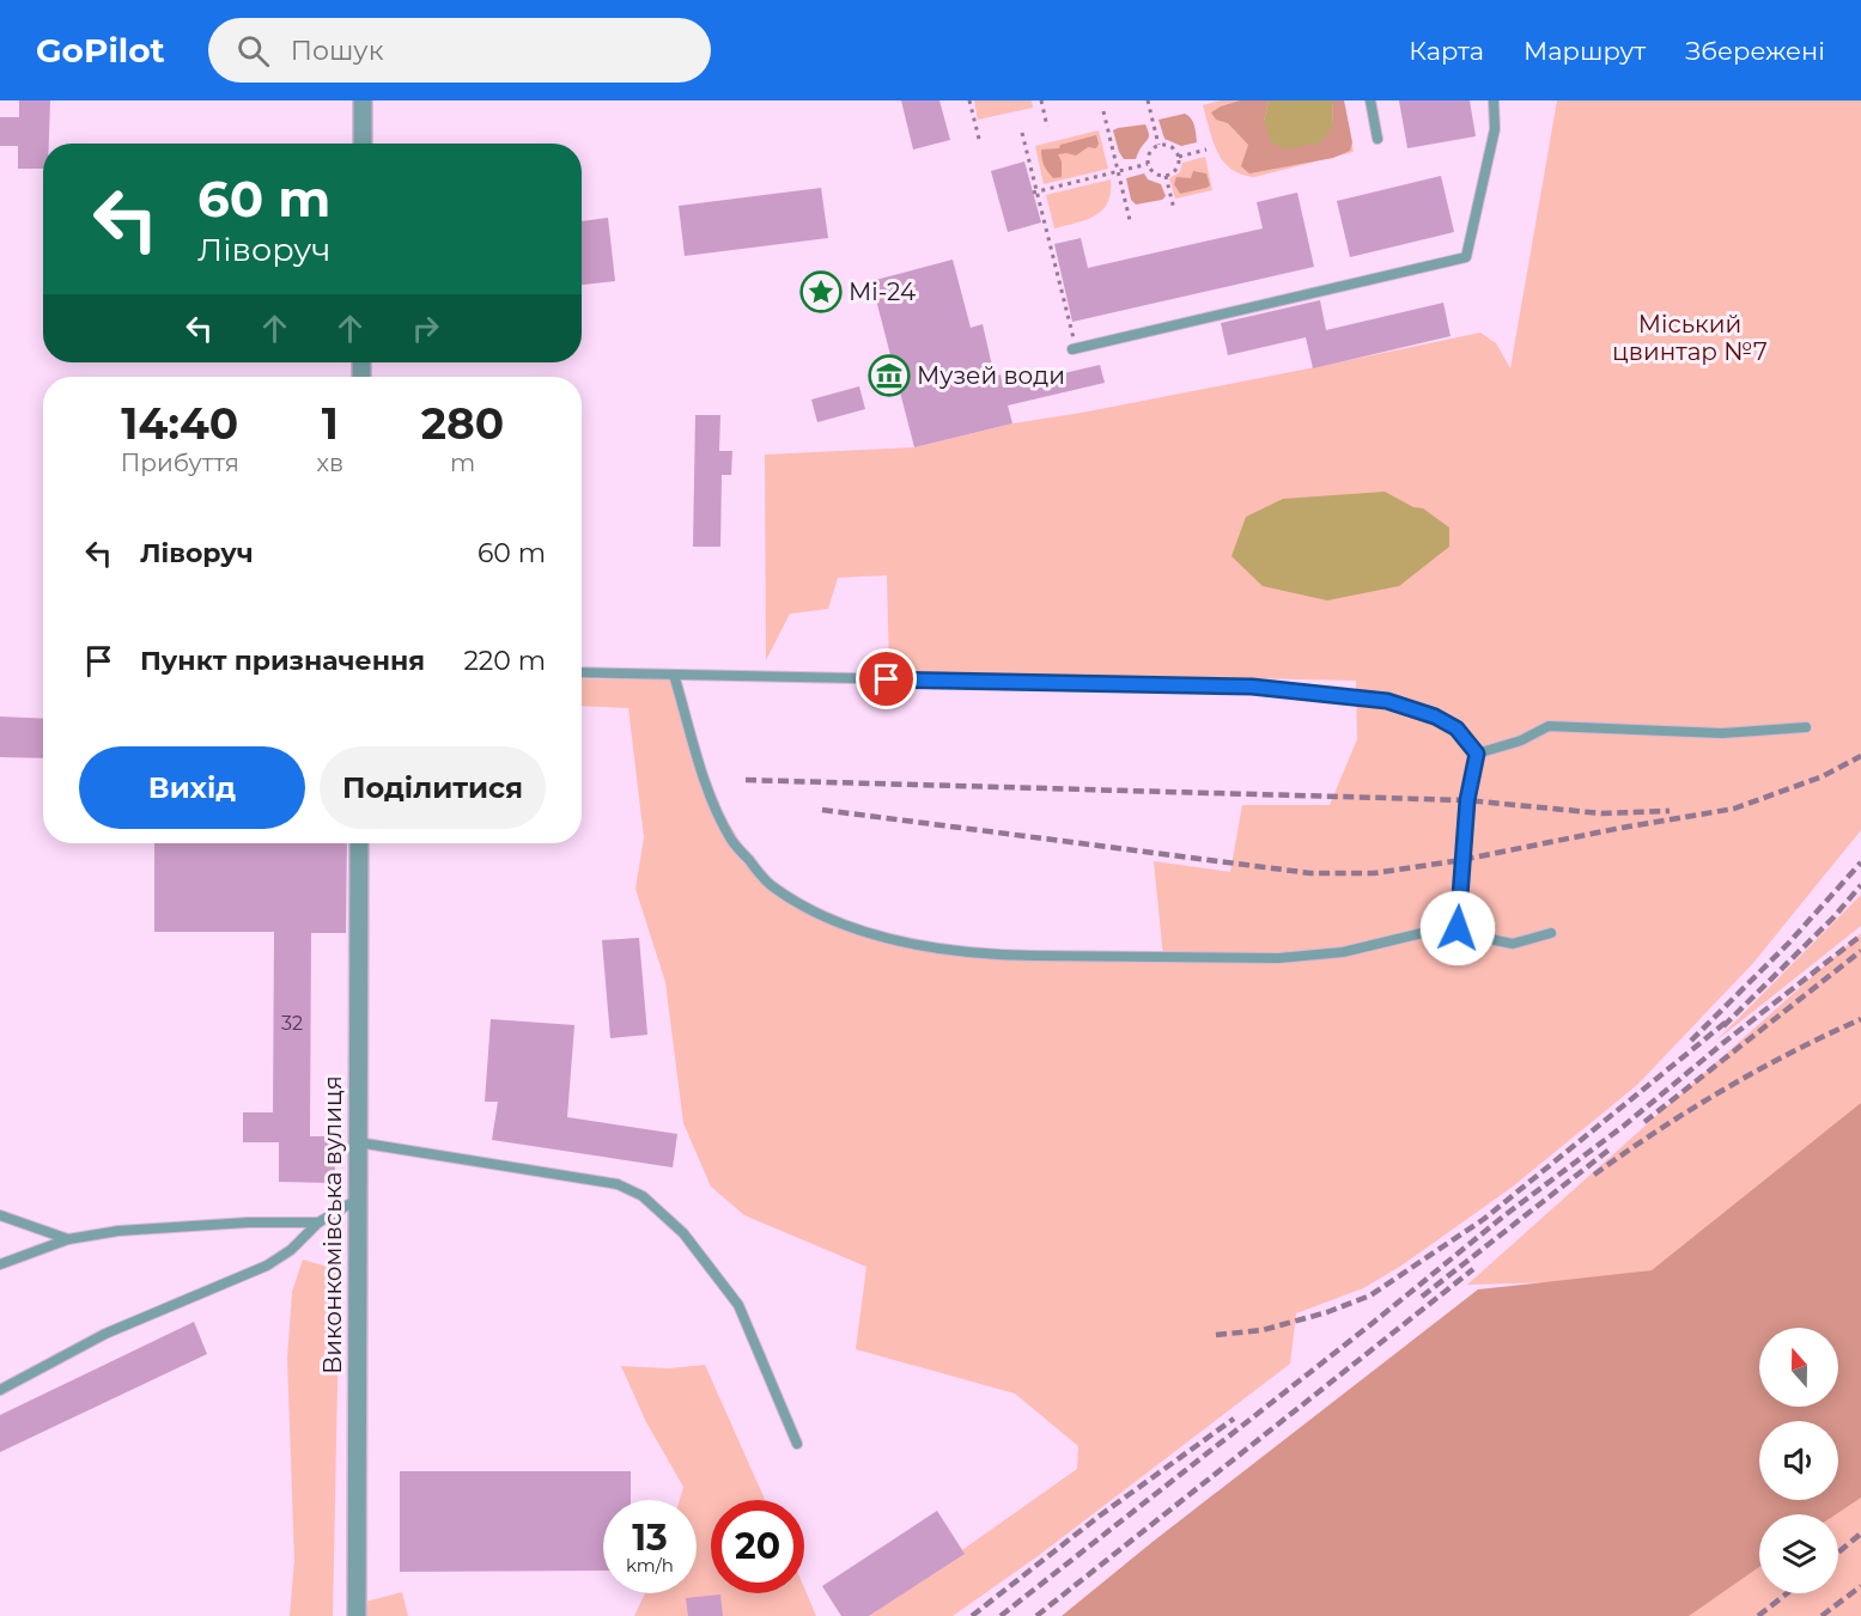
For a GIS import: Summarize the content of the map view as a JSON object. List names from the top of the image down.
{
  "streets": {
    "street": ["Виконкомівська вулиця"]
  },
  "parks": ["Міський цвинтар №7"],
  "places": {
    "place": ["Мі-24"],
    "museum": ["Музей води"]
  },
  "house_numbers": ["32"],
  "north": "top",
  "page": {
    "header": "GoPilot",
    "search": "Пошук",
    "nav": ["Карта", "Маршрут", "Збережені"],
    "turn": ["60 m", "Ліворуч"],
    "eta": [
      "14:40",
      "Прибуття",
      "1",
      "хв",
      "280",
      "m"
    ],
    "list": [
      {
        "name": "Ліворуч",
        "value": "60 m"
      },
      {
        "name": "Пункт призначення",
        "value": "220 m"
      }
    ],
    "buttons": ["Вихід", "Поділитися"],
    "speed": "13 km/h",
    "limit": "20"
  }
}
